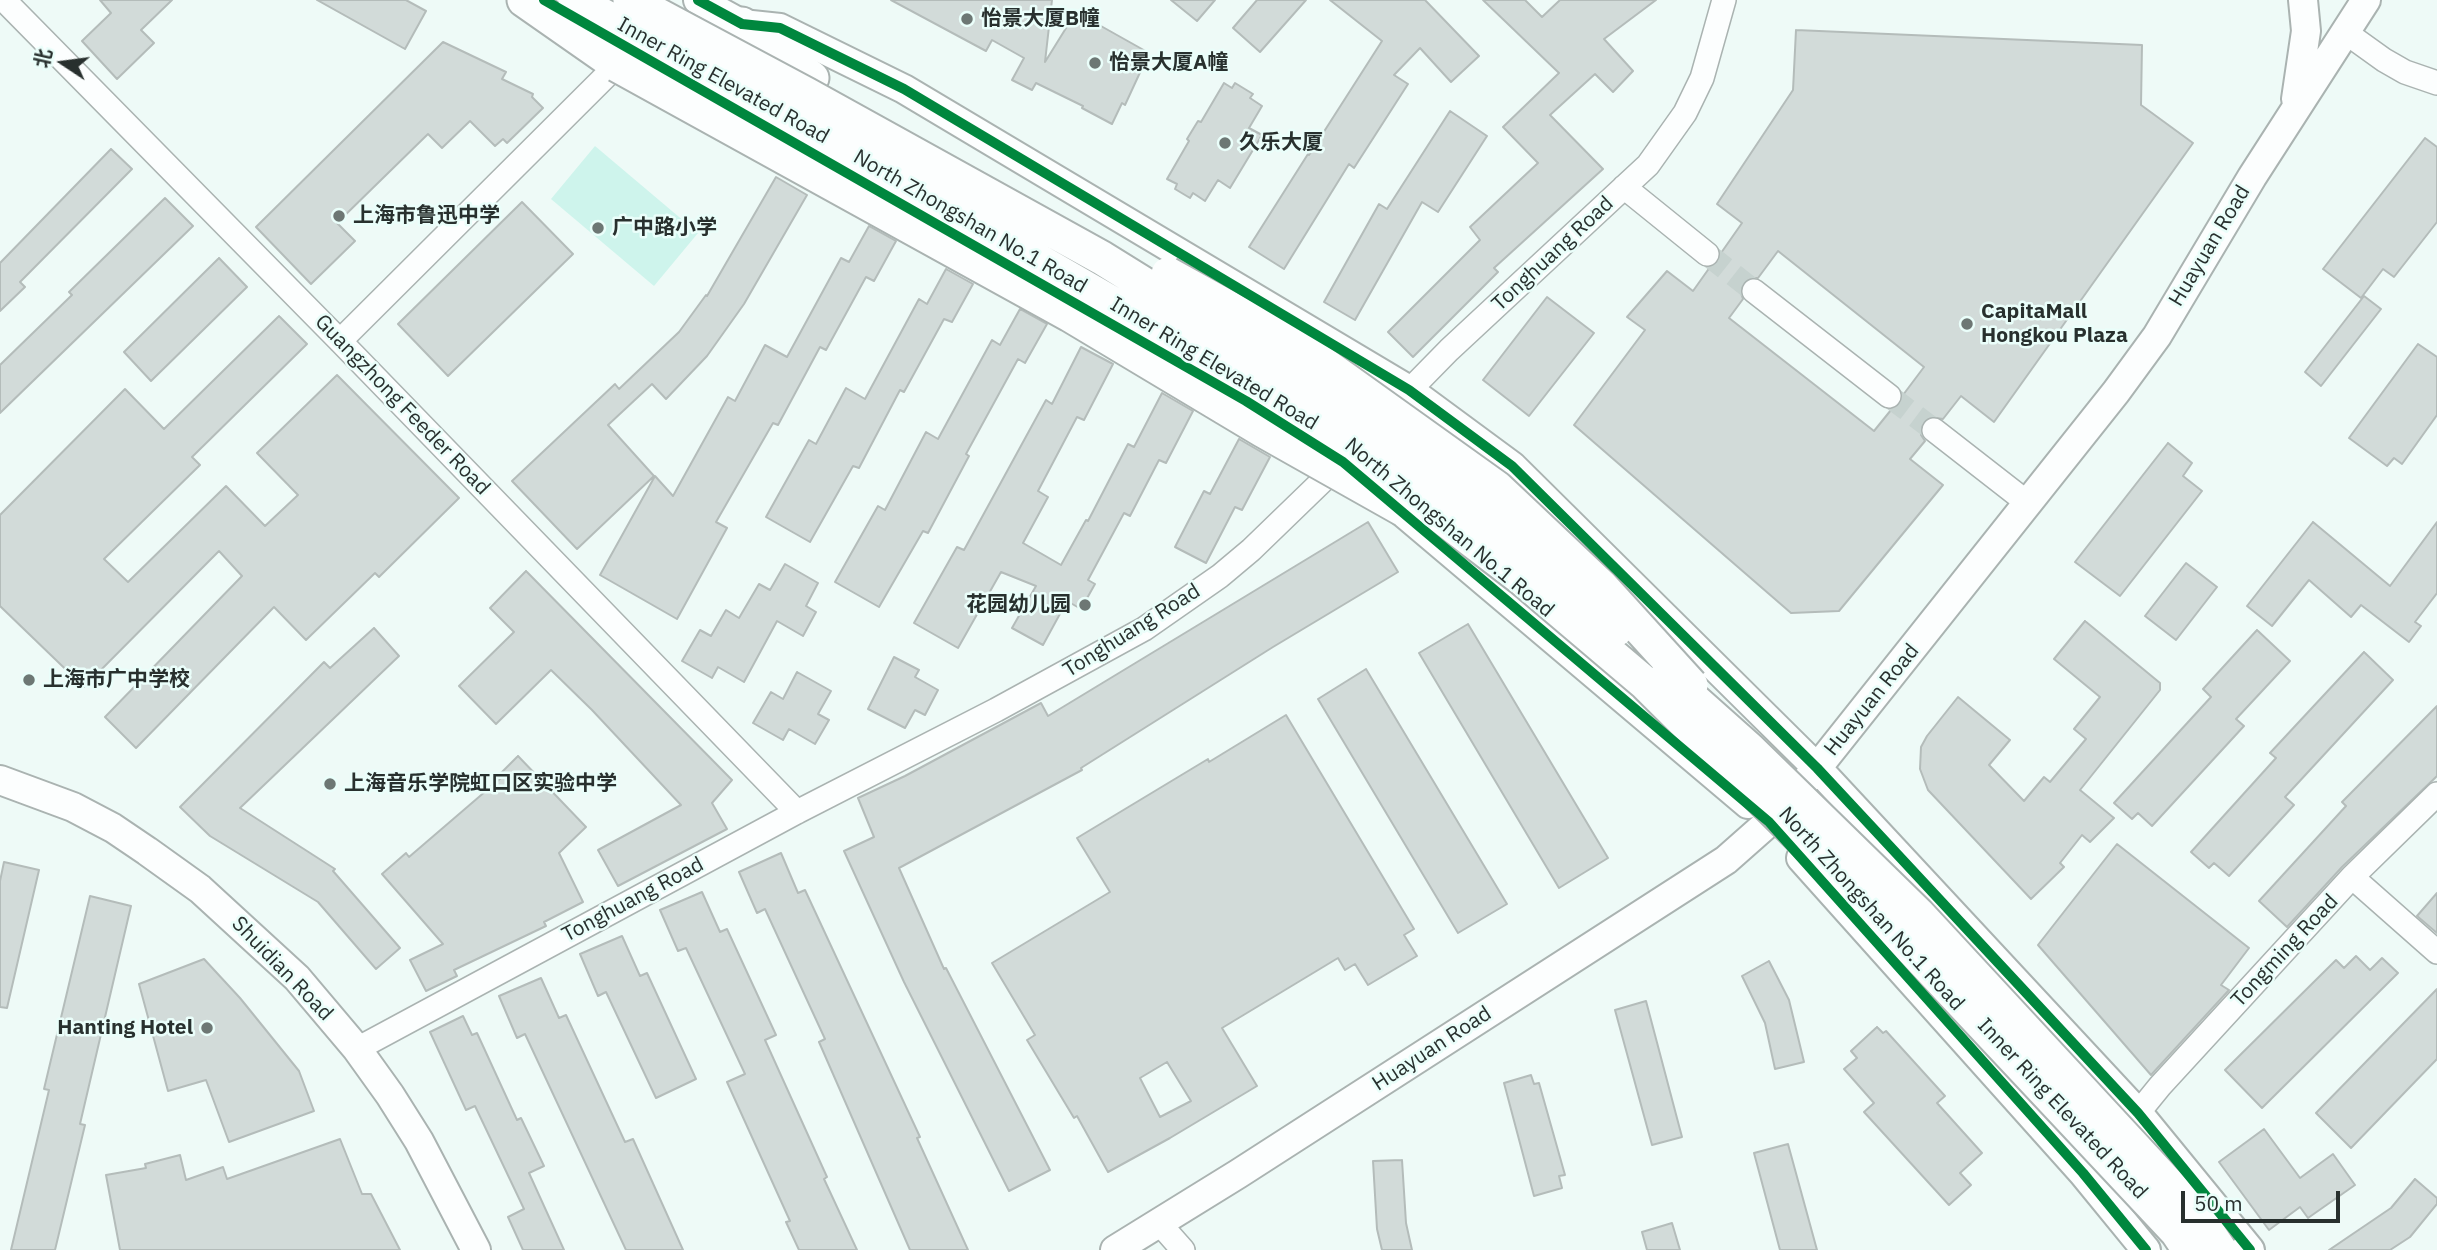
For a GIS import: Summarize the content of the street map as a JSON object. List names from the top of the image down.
{
  "streets": {
    "highway": ["Inner Ring Elevated Road"],
    "main road": ["North Zhongshan No.1 Road", "Huayuan Road", "Shuidian Road"],
    "street": ["Tonghuang Road", "Guangzhong Feeder Road", "Tongming Road"]
  },
  "crossings": [
    ["North Zhongshan No.1 Road", "Huayuan Road"],
    ["North Zhongshan No.1 Road", "Tonghuang Road"],
    ["Tonghuang Road", "Guangzhong Feeder Road"],
    ["Tonghuang Road", "Shuidian Road"]
  ],
  "places": [
    "怡景大厦B幢",
    "怡景大厦A幢",
    "久乐大厦",
    "上海市鲁迅中学",
    "广中路小学",
    "CapitaMall Hongkou Plaza",
    "花园幼儿园",
    "上海市广中学校",
    "上海音乐学院虹口区实验中学",
    "Hanting Hotel"
  ],
  "scale_bar": "50 m",
  "north": "left"
}
